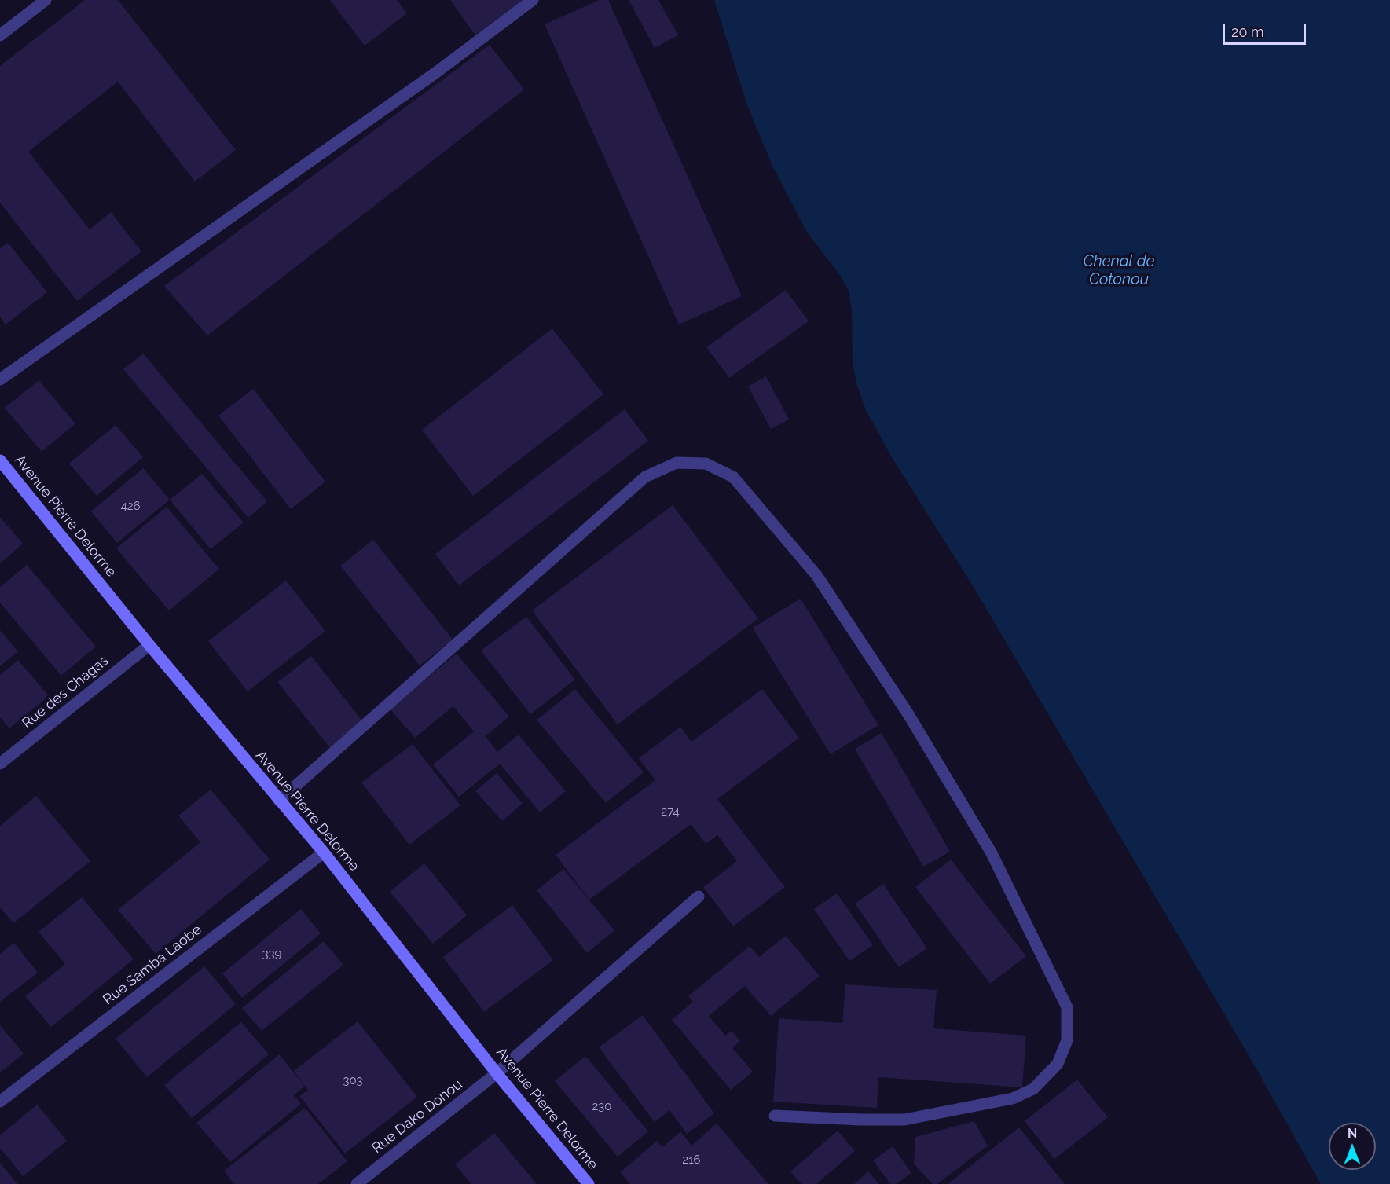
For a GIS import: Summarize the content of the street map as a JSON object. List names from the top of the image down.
{
  "streets": {
    "main road": ["Avenue Pierre Delorme"],
    "street": ["Rue des Chagas", "Rue Samba Laobe", "Rue Dako Donou"]
  },
  "crossings": [
    ["Avenue Pierre Delorme", "Rue des Chagas"],
    ["Avenue Pierre Delorme", "Rue Samba Laobe"],
    ["Avenue Pierre Delorme", "Rue Dako Donou"]
  ],
  "water": ["Chenal de Cotonou"],
  "house_numbers": [
    "426",
    "274",
    "339",
    "303",
    "230",
    "216"
  ],
  "scale_bar": "20 m",
  "north": "top"
}
